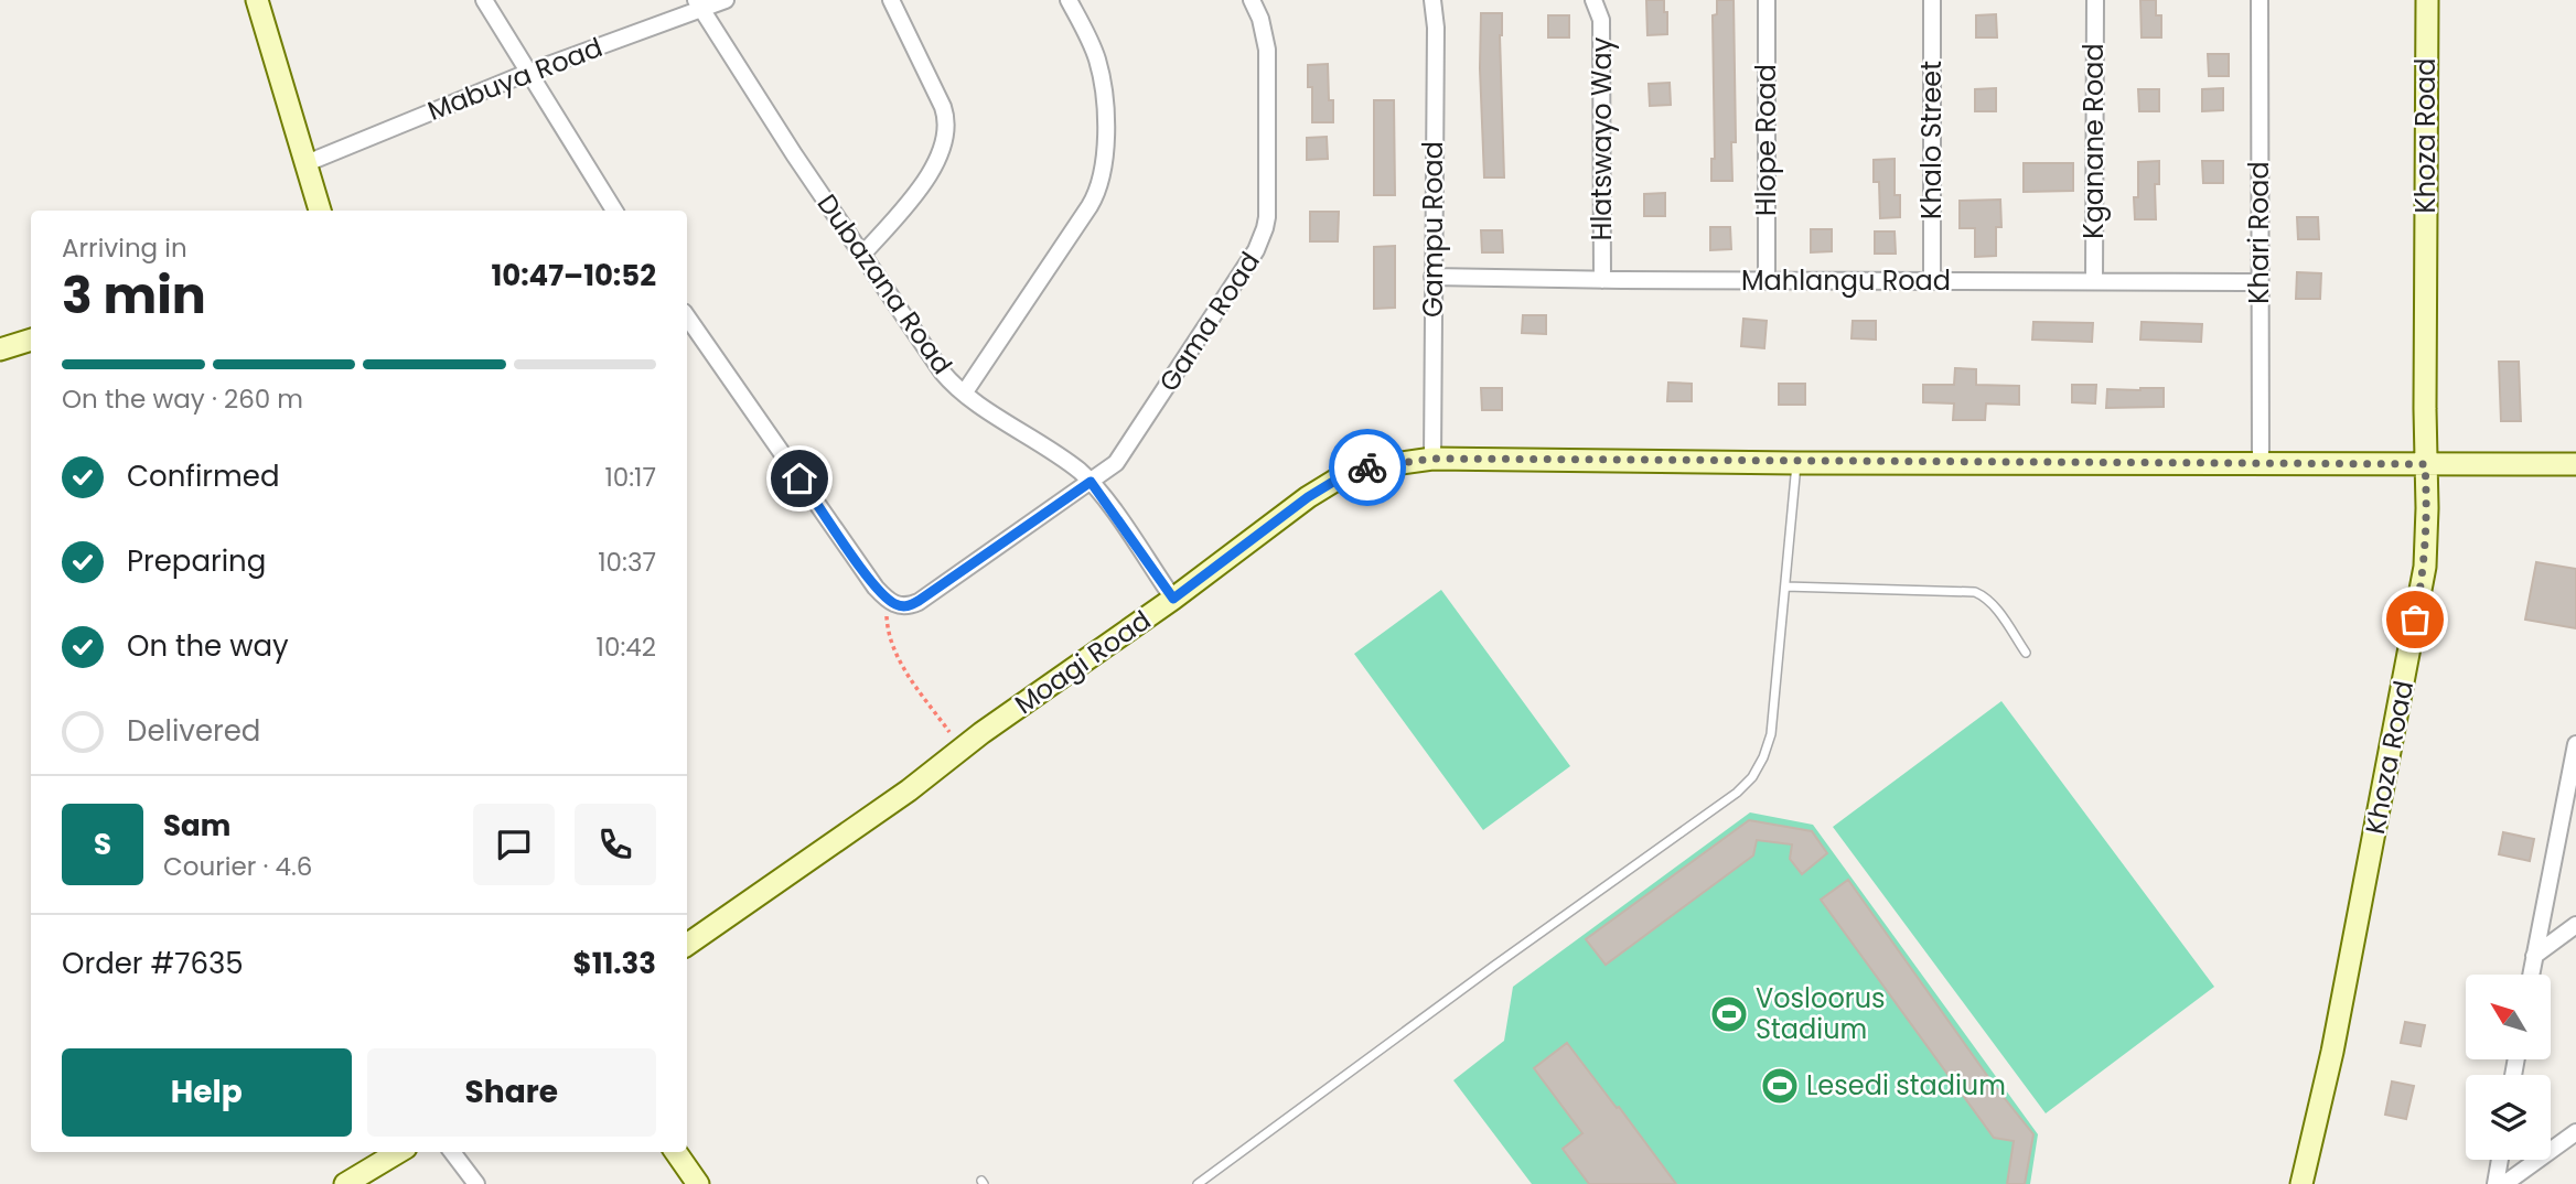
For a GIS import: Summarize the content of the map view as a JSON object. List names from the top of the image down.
{
  "streets": {
    "street": [
      "Mabuya Road",
      "Khoza Road",
      "Hlatswayo Way",
      "Hlope Road",
      "Khalo Street",
      "Kganane Road",
      "Gampu Road",
      "Khari Road",
      "Mahlangu Road",
      "Dubazana Road",
      "Gama Road",
      "Moagi Road"
    ]
  },
  "crossings": [
    ["Mabuya Road", "Dubazana Road"],
    ["Khoza Road", "Moagi Road"],
    ["Hlatswayo Way", "Mahlangu Road"],
    ["Hlope Road", "Mahlangu Road"],
    ["Khalo Street", "Mahlangu Road"],
    ["Kganane Road", "Mahlangu Road"],
    ["Gampu Road", "Mahlangu Road"],
    ["Gampu Road", "Moagi Road"],
    ["Khari Road", "Mahlangu Road"],
    ["Khari Road", "Moagi Road"],
    ["Dubazana Road", "Gama Road"],
    ["Dubazana Road", "Moagi Road"]
  ],
  "places": {
    "sports": ["Vosloorus Stadium", "Lesedi stadium"]
  },
  "north": "top left",
  "page": {
    "heading": ["3 min", "Arriving in", "10:47–10:52"],
    "panel": [
      "Sam",
      "Courier · 4.6",
      "Order #7635",
      "$11.33"
    ],
    "bar": "On the way · 260 m",
    "list": [
      ["Confirmed", "10:17"],
      ["Preparing", "10:37"],
      ["On the way", "10:42"],
      "Delivered"
    ],
    "round": "S",
    "buttons": ["Help", "Share"]
  }
}
